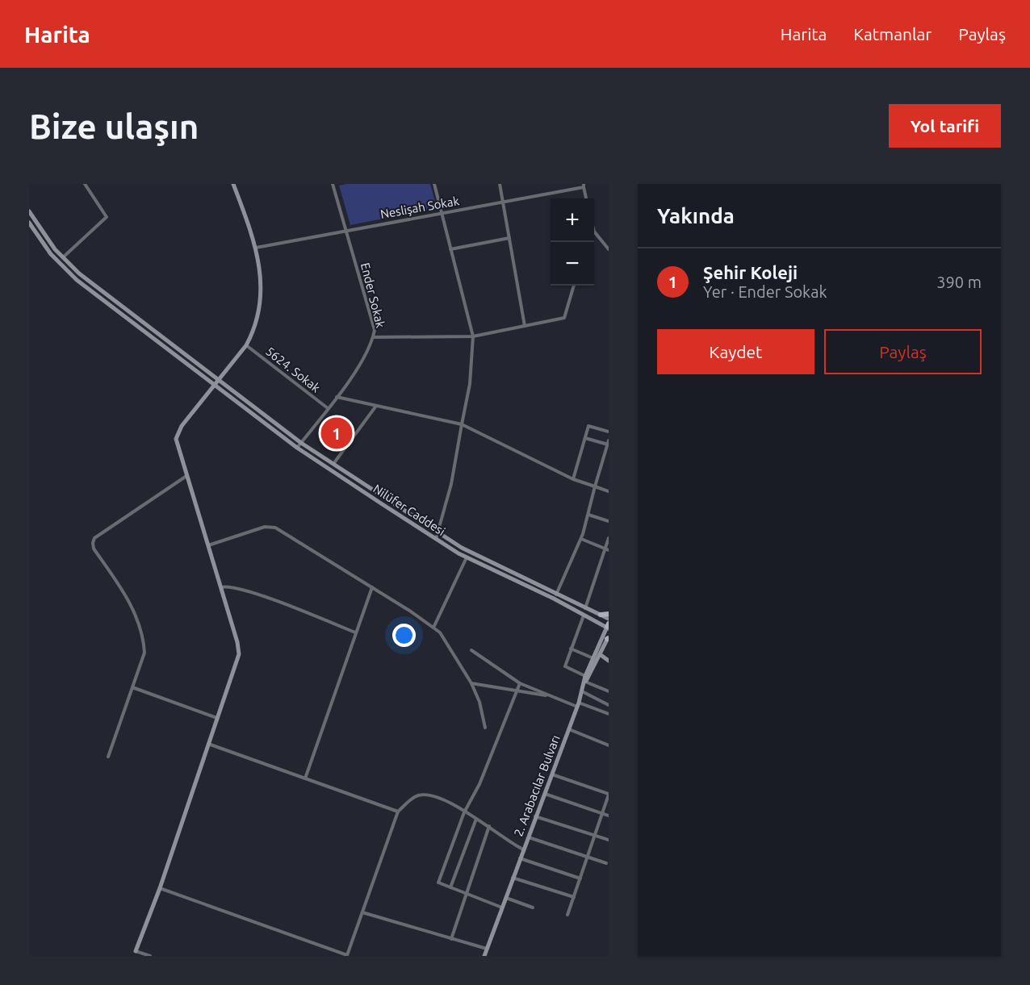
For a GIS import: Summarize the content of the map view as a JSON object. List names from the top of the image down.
{
  "streets": {
    "street": [
      "Neslişah Sokak",
      "Ender Sokak",
      "5624. Sokak",
      "Nilüfer Caddesi",
      "2. Arabacılar Bulvarı"
    ]
  },
  "crossings": [
    ["Neslişah Sokak", "Ender Sokak"],
    ["Ender Sokak", "5624. Sokak"],
    ["Ender Sokak", "Nilüfer Caddesi"],
    ["Nilüfer Caddesi", "2. Arabacılar Bulvarı"]
  ],
  "page": {
    "header": "Harita",
    "nav": ["Harita", "Katmanlar", "Paylaş"],
    "buttons": [
      "Yol tarifi",
      ["Kaydet", "Paylaş"]
    ],
    "title": "Bize ulaşın",
    "heading": "Yakında",
    "map_buttons": ["+", "−"],
    "list": [
      {
        "mark": "1",
        "name": "Şehir Koleji",
        "note": "Yer · Ender Sokak",
        "value": "390 m"
      }
    ],
    "pins": "1"
  }
}
